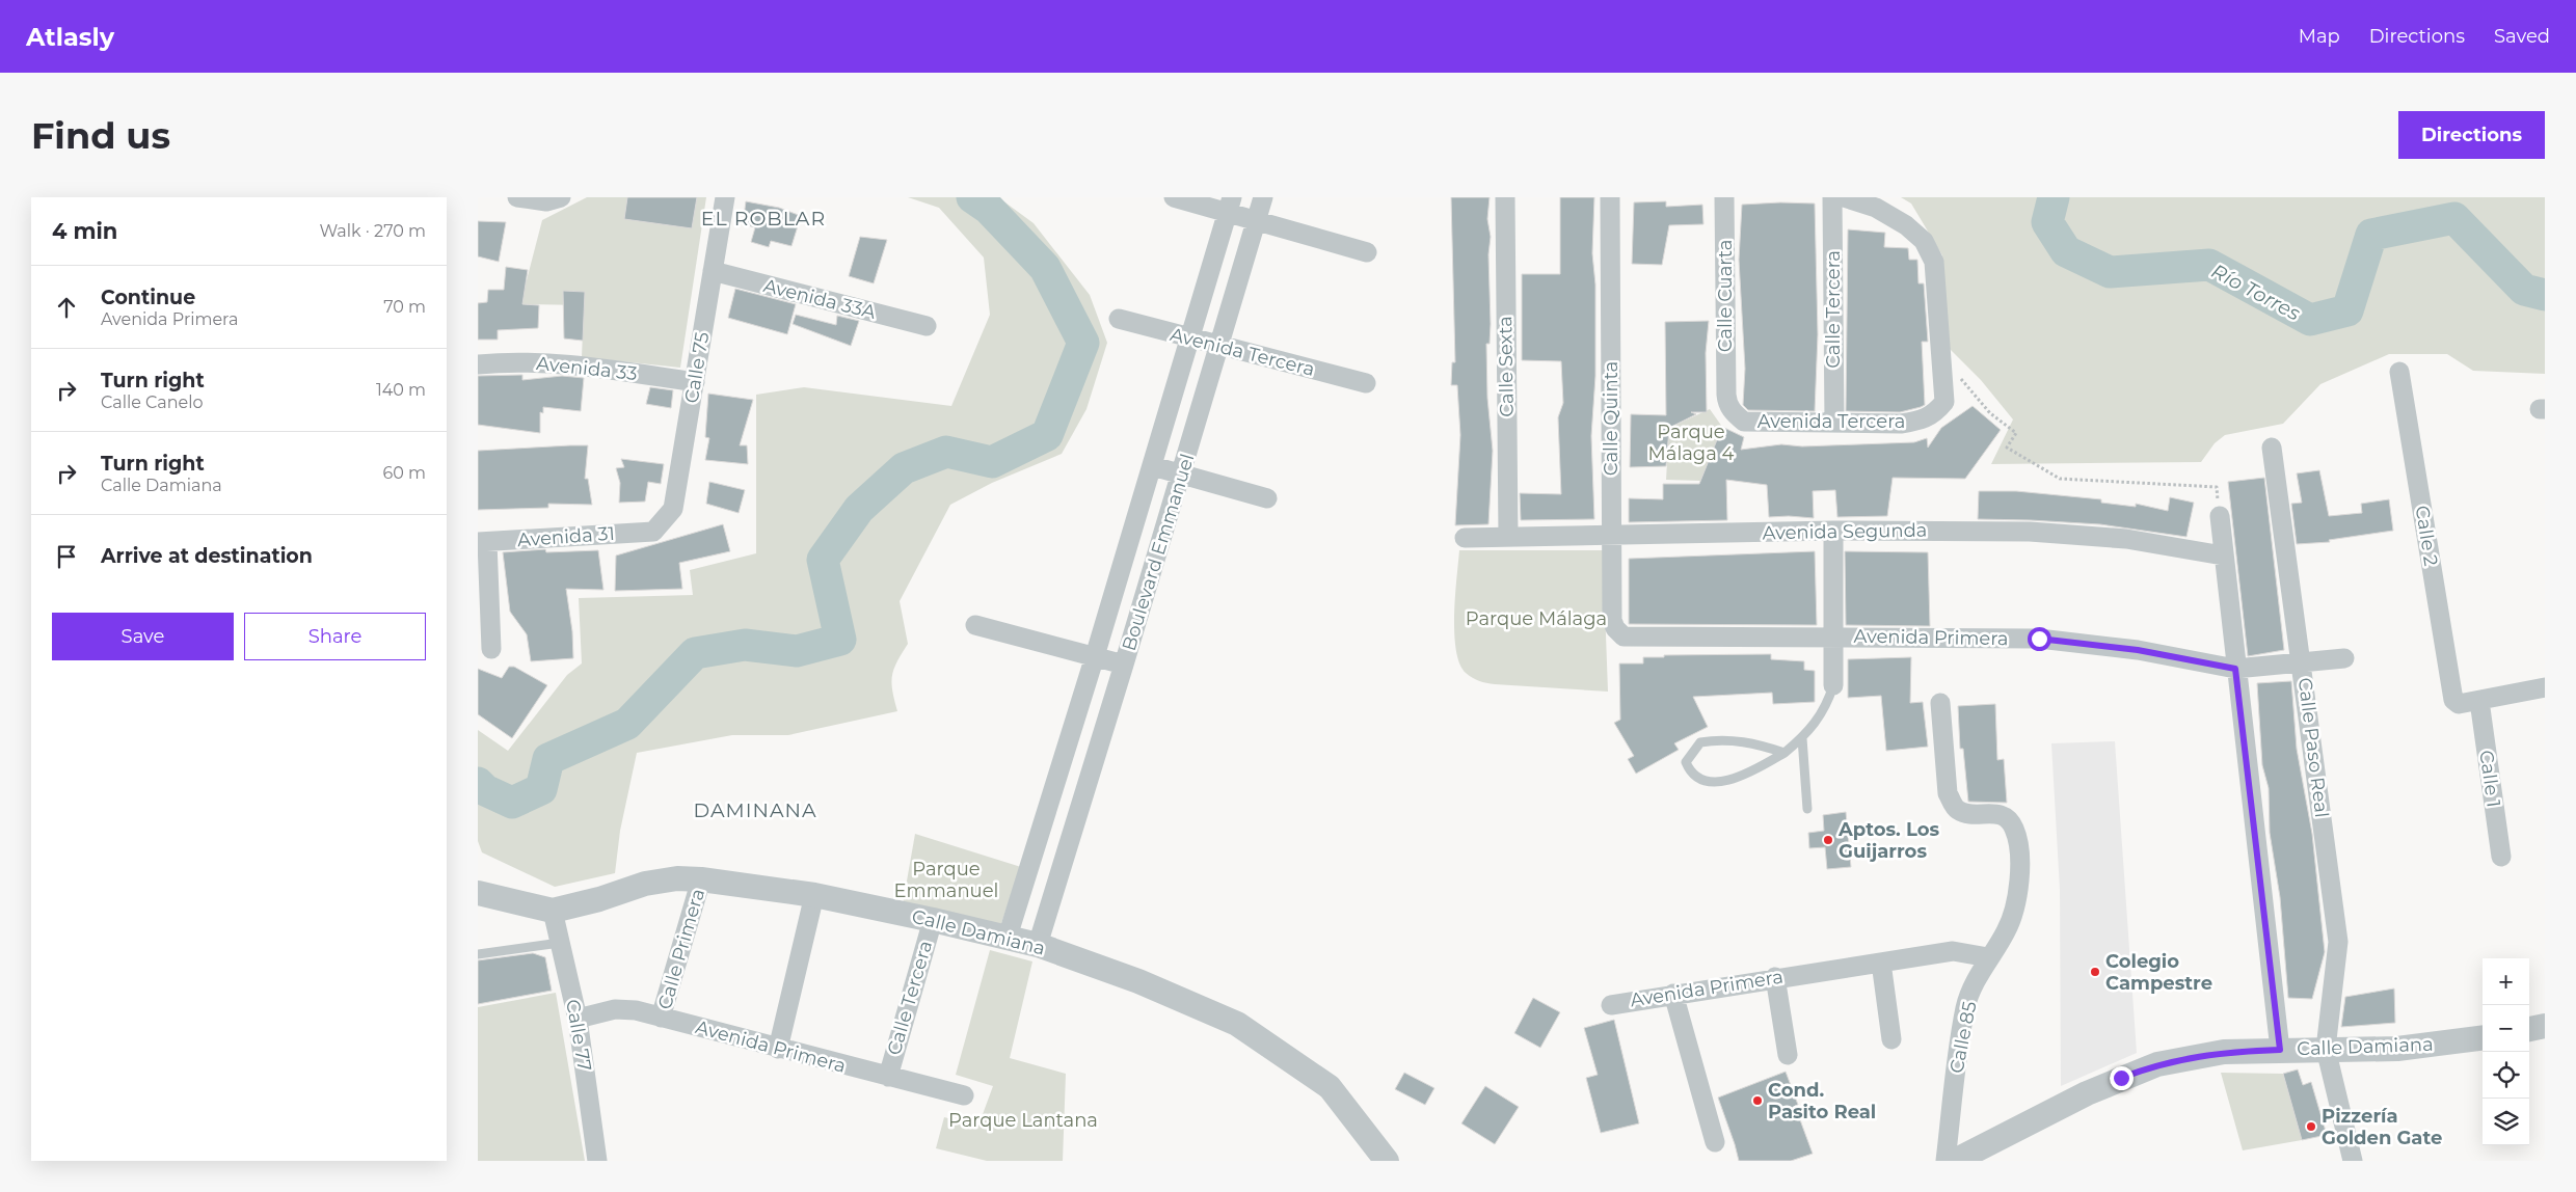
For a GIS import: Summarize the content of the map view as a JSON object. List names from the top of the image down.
{
  "streets": {
    "street": [
      "Calle Cuarta",
      "Avenida 33A",
      "Calle Tercera",
      "Avenida Tercera",
      "Calle Sexta",
      "Calle 75",
      "Avenida 33",
      "Calle Quinta",
      "Avenida Segunda",
      "Calle 2",
      "Avenida 31",
      "Boulevard Emmanuel",
      "Avenida Primera",
      "Calle Paso Real",
      "Calle 1",
      "Calle Damiana",
      "Calle Primera",
      "Calle 77",
      "Calle 85"
    ]
  },
  "crossings": [
    ["Calle Cuarta", "Avenida Tercera"],
    ["Avenida 33A", "Calle 75"],
    ["Calle Tercera", "Avenida Tercera"],
    ["Calle Tercera", "Avenida Primera"],
    ["Calle Tercera", "Calle Damiana"],
    ["Avenida Tercera", "Boulevard Emmanuel"],
    ["Calle Sexta", "Avenida Segunda"],
    ["Calle 75", "Avenida 33"],
    ["Calle 75", "Avenida 31"],
    ["Calle Quinta", "Avenida Segunda"],
    ["Calle Quinta", "Avenida Primera"],
    ["Calle 2", "Calle 1"],
    ["Boulevard Emmanuel", "Calle Damiana"],
    ["Avenida Primera", "Calle Paso Real"],
    ["Avenida Primera", "Calle Primera"],
    ["Avenida Primera", "Calle 77"],
    ["Avenida Primera", "Calle 85"],
    ["Calle Paso Real", "Calle Damiana"],
    ["Calle Damiana", "Calle Primera"],
    ["Calle Damiana", "Calle 77"]
  ],
  "districts": ["EL ROBLAR", "DAMINANA"],
  "water": ["Río Torres"],
  "parks": [
    "Parque Málaga 4",
    "Parque Málaga",
    "Parque Emmanuel",
    "Parque Lantana"
  ],
  "places": [
    "Aptos. Los Guijarros",
    "Colegio Campestre",
    "Cond. Pasito Real",
    "Pizzería Golden Gate"
  ],
  "page": {
    "header": "Atlasly",
    "nav": ["Map", "Directions", "Saved"],
    "buttons": [
      "Directions",
      ["Save", "Share"]
    ],
    "title": "Find us",
    "heading": ["4 min", "Walk · 270 m"],
    "list": [
      ["Continue", "Avenida Primera", "70 m"],
      ["Turn right", "Calle Canelo", "140 m"],
      ["Turn right", "Calle Damiana", "60 m"],
      "Arrive at destination"
    ],
    "map_buttons": ["+", "−"]
  }
}
